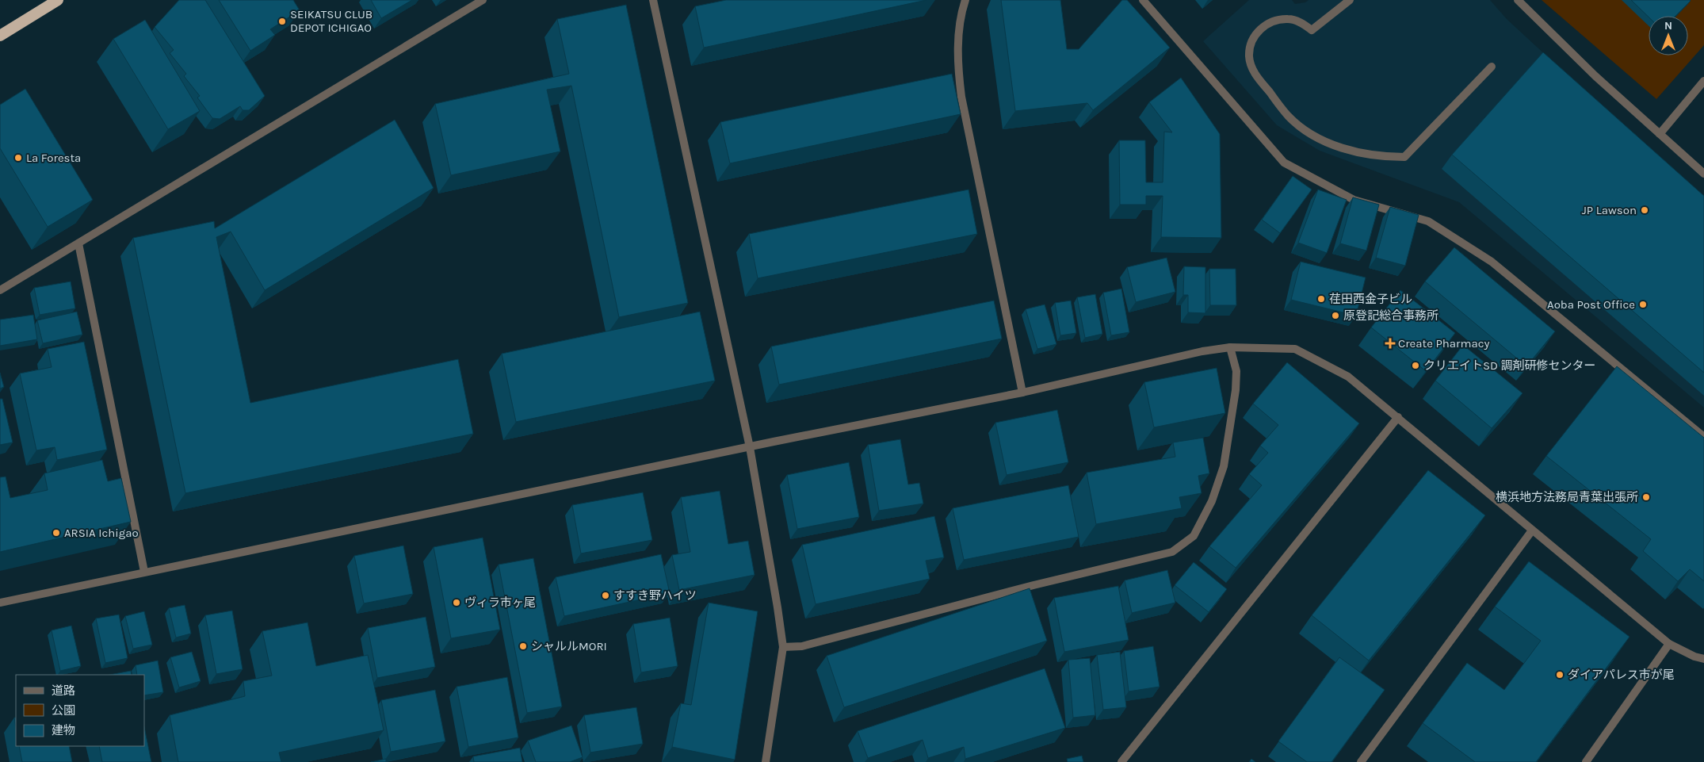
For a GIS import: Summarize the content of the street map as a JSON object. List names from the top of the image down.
{
  "places": {
    "other": [
      "SEIKATSU CLUB DEPOT ICHIGAO",
      "La Foresta",
      "JP Lawson",
      "荏田西金子ビル",
      "Aoba Post Office",
      "原登記総合事務所",
      "クリエイトSD 調剤研修センター",
      "横浜地方法務局青葉出張所",
      "ARSIA Ichigao",
      "すすき野ハイツ",
      "ヴィラ市ヶ尾",
      "シャルルMORI",
      "ダイアパレス市が尾"
    ],
    "health": ["Create Pharmacy"]
  },
  "legend": ["道路", "公園", "建物"],
  "north": "top"
}
